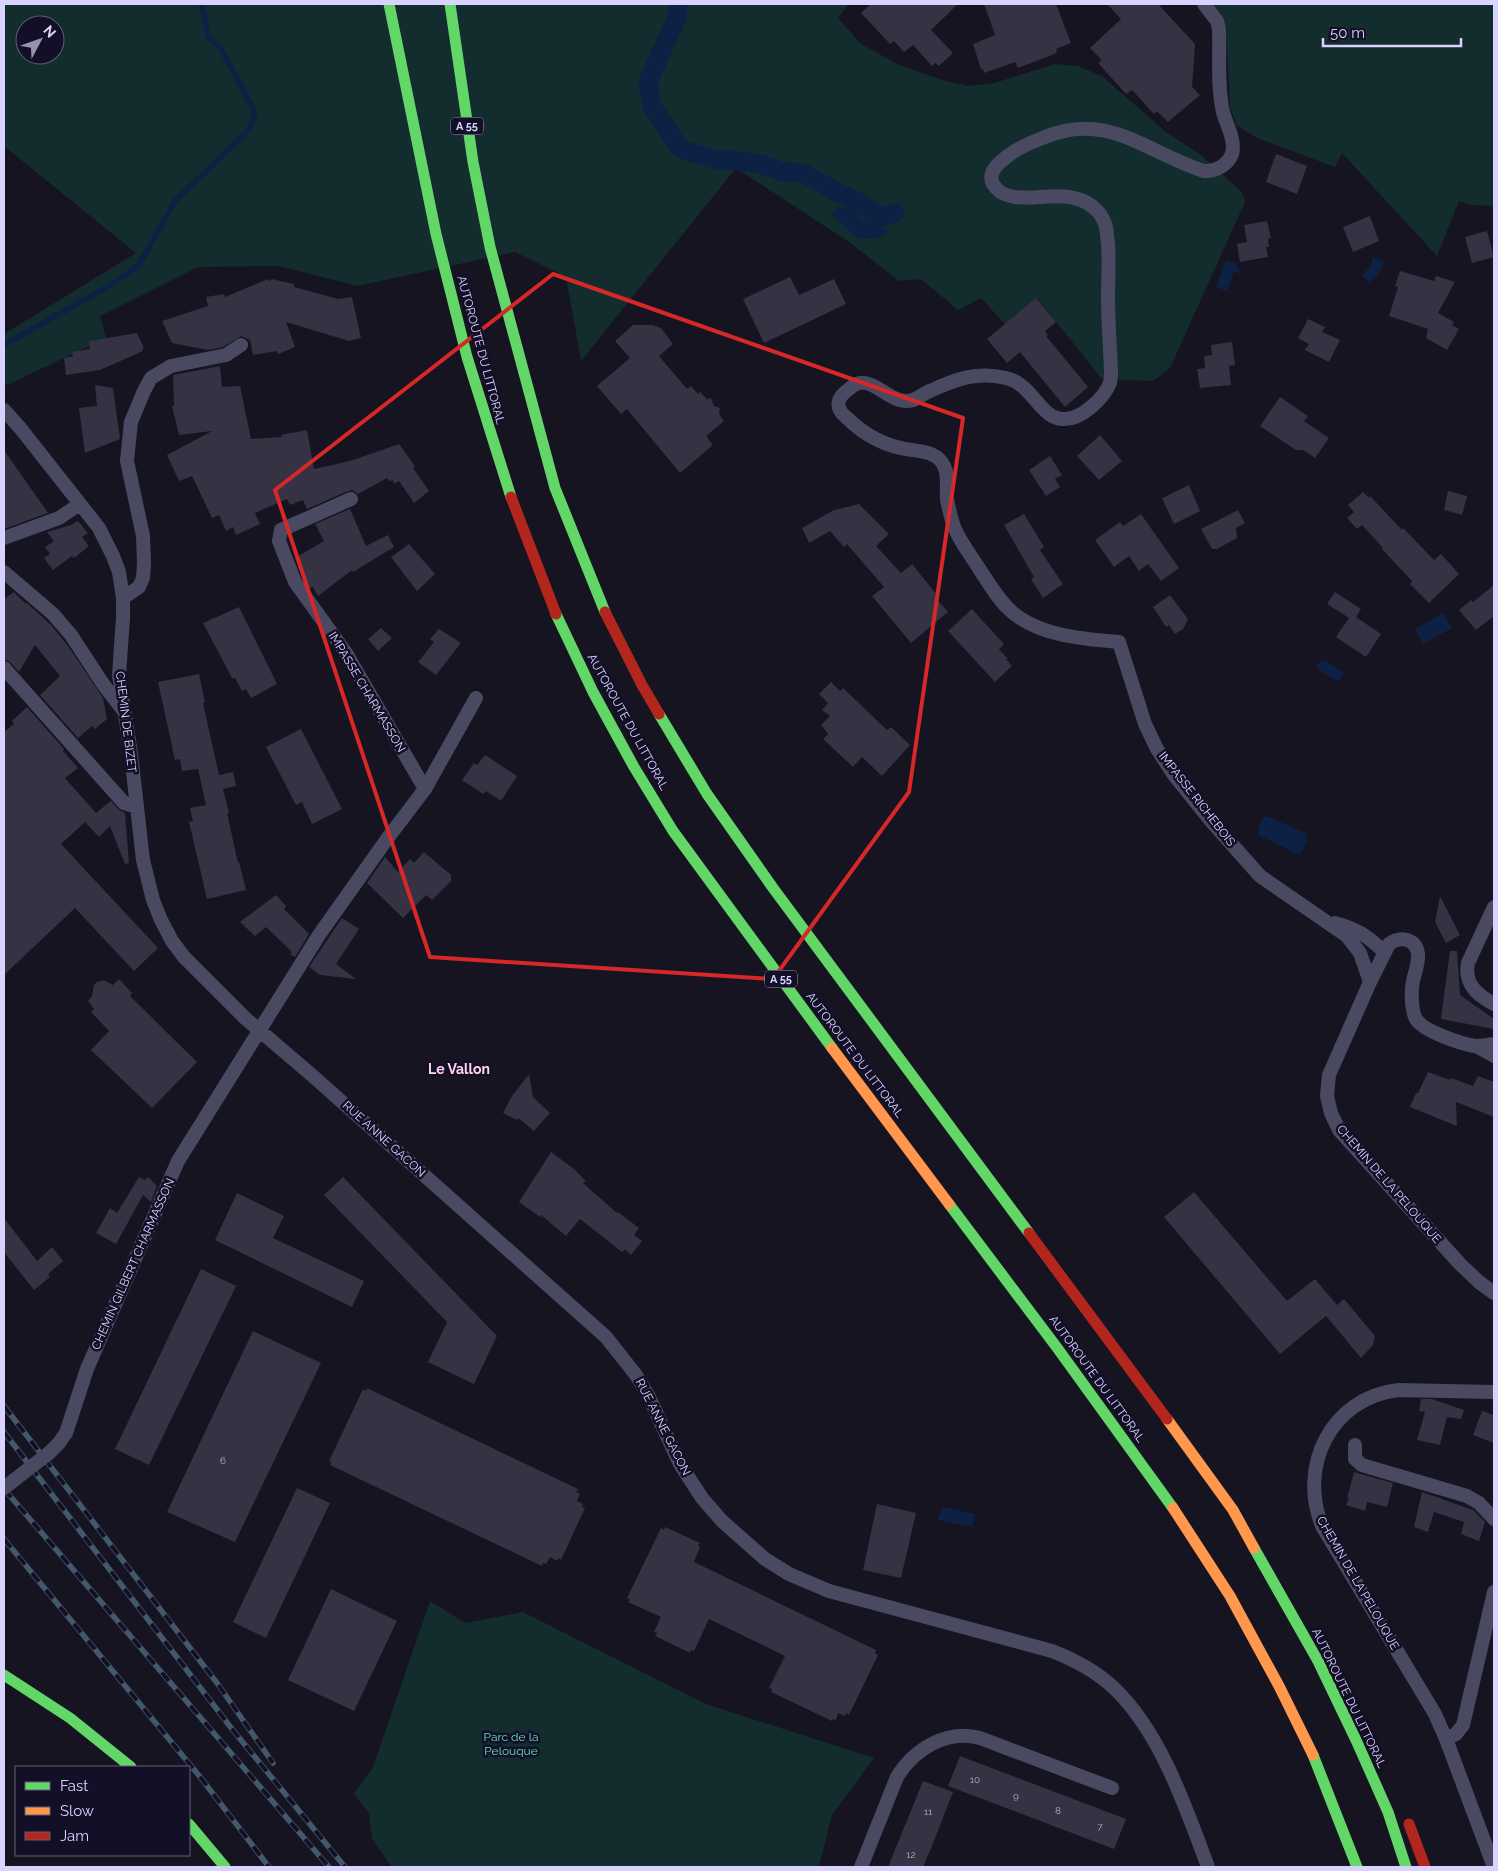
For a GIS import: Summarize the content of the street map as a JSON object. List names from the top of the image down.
{
  "streets": {
    "main road": ["A 55", "AUTOROUTE DU LITTORAL"],
    "street": [
      "IMPASSE CHARMASSON",
      "CHEMIN DE BIZET",
      "IMPASSE RICHEBOIS",
      "RUE ANNE GACON",
      "CHEMIN DE LA PELOUQUE",
      "CHEMIN GILBERT CHARMASSON"
    ]
  },
  "crossings": [
    ["IMPASSE CHARMASSON", "CHEMIN GILBERT CHARMASSON"],
    ["CHEMIN DE BIZET", "RUE ANNE GACON"],
    ["CHEMIN DE BIZET", "CHEMIN GILBERT CHARMASSON"],
    ["IMPASSE RICHEBOIS", "CHEMIN DE LA PELOUQUE"],
    ["RUE ANNE GACON", "CHEMIN GILBERT CHARMASSON"]
  ],
  "districts": ["Le Vallon"],
  "parks": ["Parc de la Pelouque"],
  "house_numbers": [
    "6",
    "10",
    "9",
    "8",
    "11",
    "7",
    "12"
  ],
  "legend": ["Fast", "Slow", "Jam"],
  "scale_bar": "50 m",
  "north": "top right"
}
